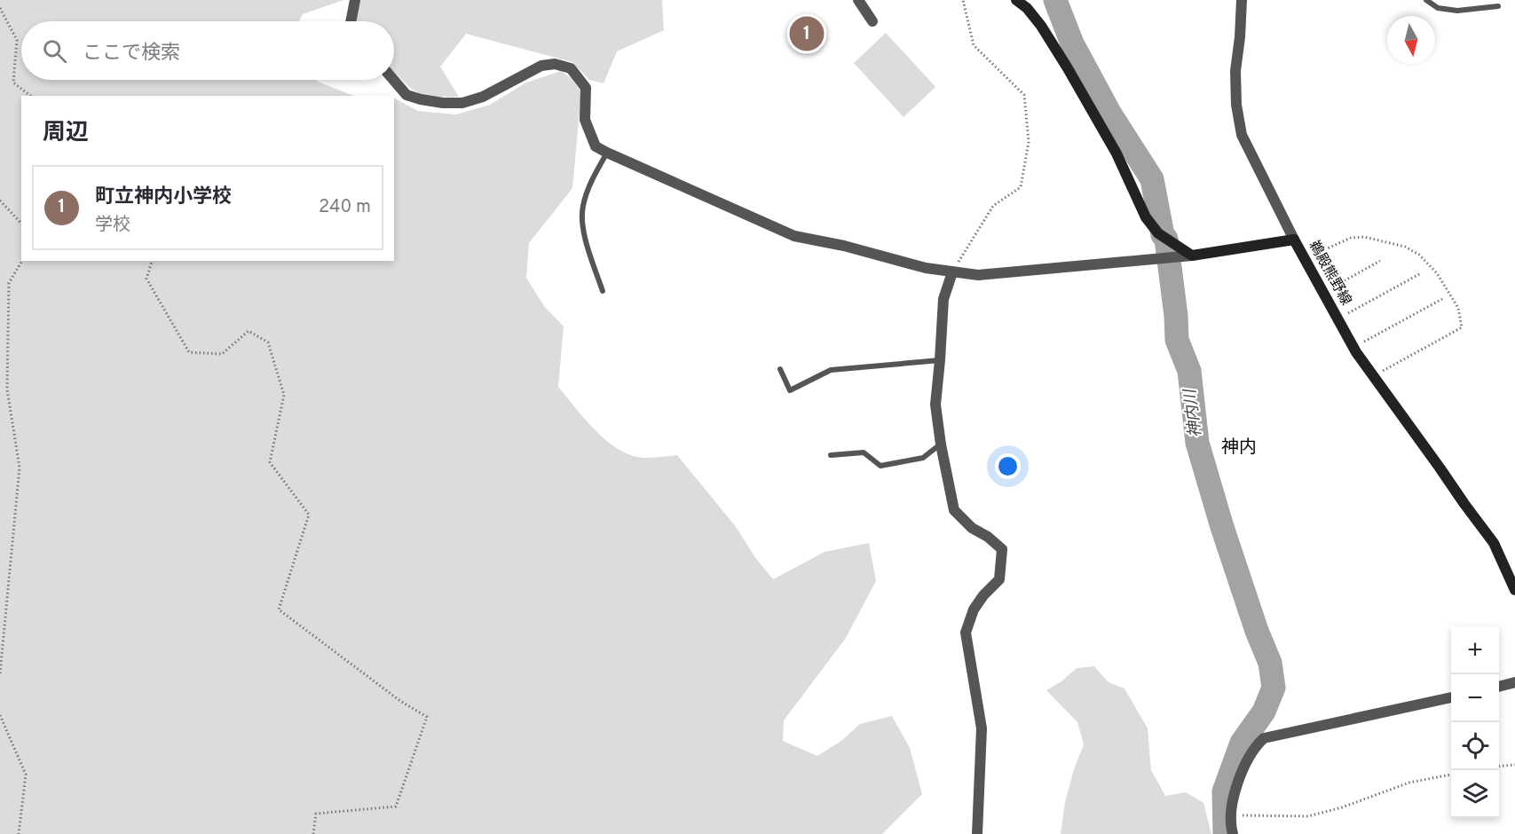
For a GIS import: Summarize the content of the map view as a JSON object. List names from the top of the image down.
{
  "streets": {
    "main road": ["鵜殿熊野線"]
  },
  "districts": ["神内"],
  "water": ["神内川"],
  "north": "bottom",
  "page": {
    "pins": "1",
    "search": "ここで検索",
    "heading": "周辺",
    "list": [
      {
        "mark": "1",
        "name": "町立神内小学校",
        "note": "学校",
        "value": "240 m"
      }
    ],
    "map_buttons": ["+", "−"]
  }
}
